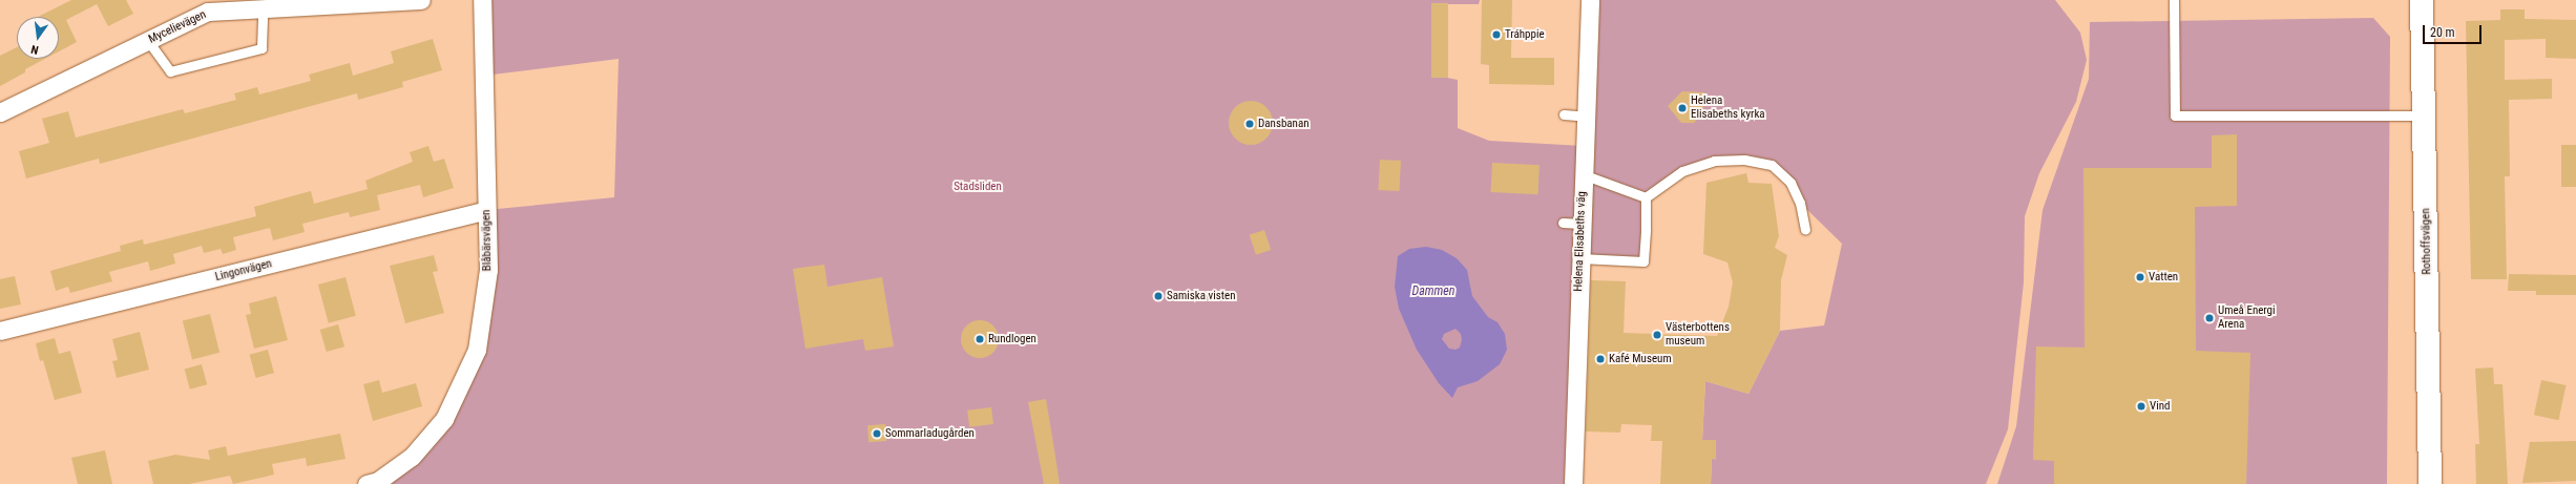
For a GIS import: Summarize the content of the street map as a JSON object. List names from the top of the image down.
{
  "streets": {
    "street": [
      "Mycelievägen",
      "Blåbärsvägen",
      "Helena Elisabeths väg",
      "Rothoffsvägen",
      "Lingonvägen"
    ]
  },
  "crossings": [
    ["Blåbärsvägen", "Lingonvägen"]
  ],
  "water": ["Dammen"],
  "parks": ["Stadsliden"],
  "places": [
    "Tráhppie",
    "Helena Elisabeths kyrka",
    "Dansbanan",
    "Vatten",
    "Samiska visten",
    "Umeå Energi Arena",
    "Västerbottens museum",
    "Rundlogen",
    "Kafé Museum",
    "Vind",
    "Sommarladugården"
  ],
  "scale_bar": "20 m",
  "north": "bottom"
}
